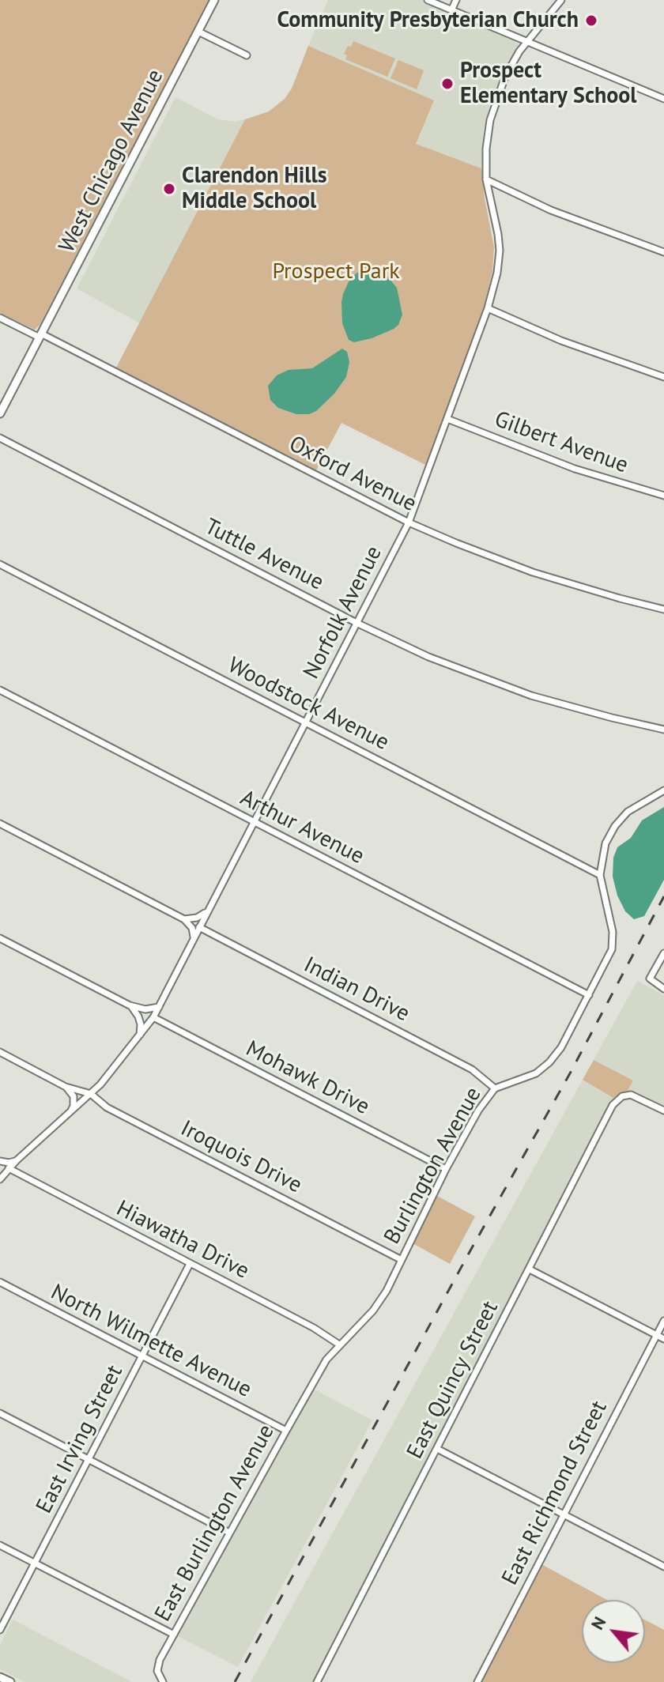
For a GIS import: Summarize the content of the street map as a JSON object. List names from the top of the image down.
{
  "streets": {
    "main road": ["West Chicago Avenue"],
    "street": [
      "Gilbert Avenue",
      "Oxford Avenue",
      "Tuttle Avenue",
      "Norfolk Avenue",
      "Woodstock Avenue",
      "Arthur Avenue",
      "Indian Drive",
      "Mohawk Drive",
      "Iroquois Drive",
      "Burlington Avenue",
      "Hiawatha Drive",
      "North Wilmette Avenue",
      "East Quincy Street",
      "East Irving Street",
      "East Richmond Street",
      "East Burlington Avenue"
    ]
  },
  "crossings": [
    ["West Chicago Avenue", "Oxford Avenue"],
    ["Gilbert Avenue", "Norfolk Avenue"],
    ["Oxford Avenue", "Norfolk Avenue"],
    ["Tuttle Avenue", "Norfolk Avenue"],
    ["Norfolk Avenue", "Woodstock Avenue"],
    ["Norfolk Avenue", "Arthur Avenue"],
    ["Norfolk Avenue", "Indian Drive"],
    ["Norfolk Avenue", "Mohawk Drive"],
    ["Norfolk Avenue", "Iroquois Drive"],
    ["Norfolk Avenue", "Hiawatha Drive"],
    ["Woodstock Avenue", "Burlington Avenue"],
    ["Arthur Avenue", "Burlington Avenue"],
    ["Indian Drive", "Burlington Avenue"],
    ["Mohawk Drive", "Burlington Avenue"],
    ["Iroquois Drive", "Burlington Avenue"],
    ["Burlington Avenue", "Hiawatha Drive"],
    ["Burlington Avenue", "East Burlington Avenue"],
    ["Hiawatha Drive", "East Irving Street"],
    ["North Wilmette Avenue", "East Irving Street"],
    ["North Wilmette Avenue", "East Burlington Avenue"]
  ],
  "parks": ["Prospect Park"],
  "places": ["Community Presbyterian Church", "Prospect Elementary School", "Clarendon Hills Middle School"],
  "north": "top left"
}
